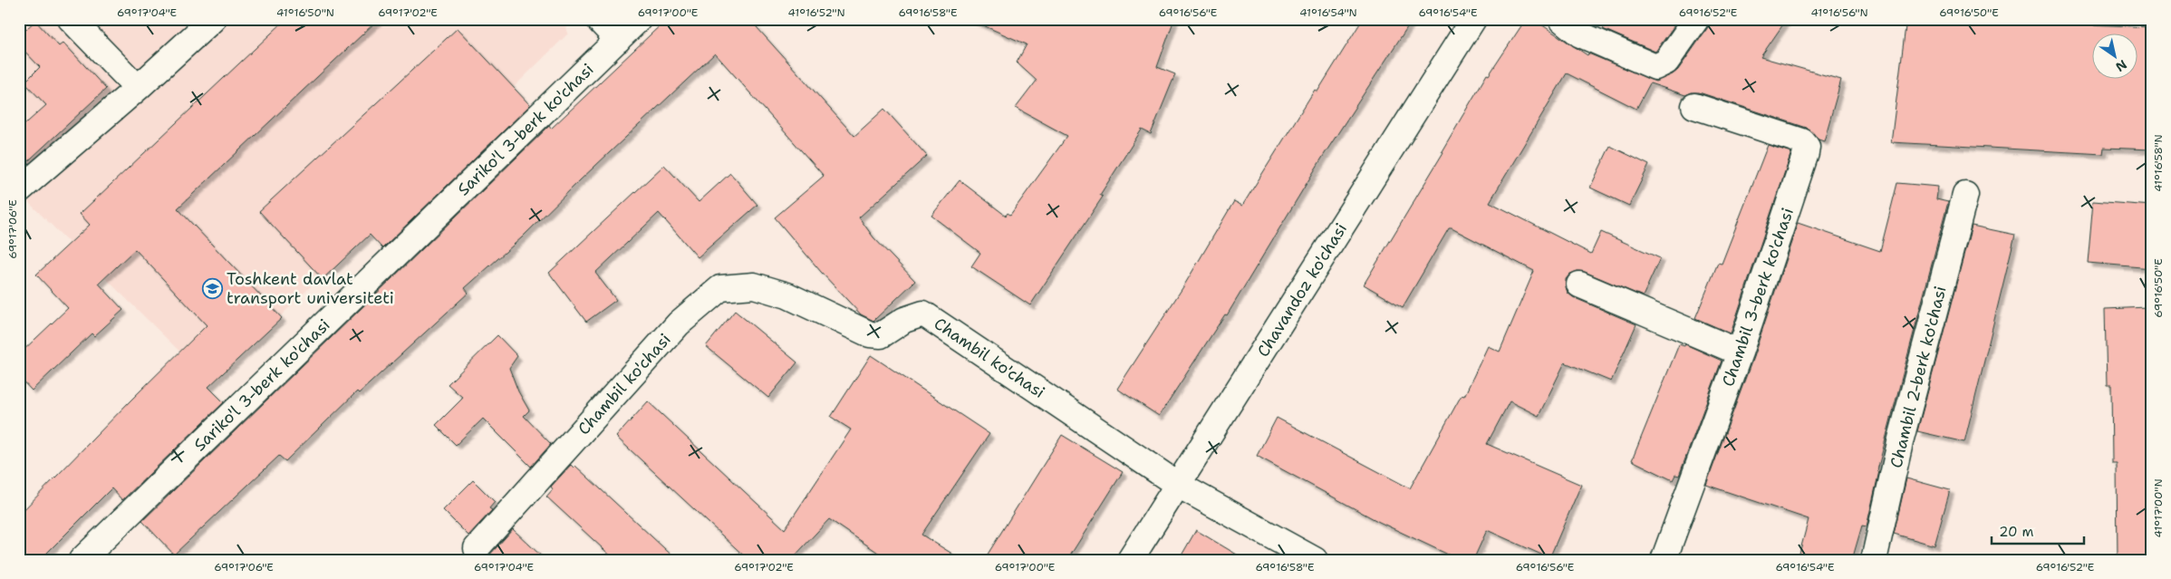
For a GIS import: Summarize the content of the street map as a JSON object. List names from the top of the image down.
{
  "streets": {
    "street": [
      "Sariko'l 3-berk ko'chasi",
      "Chavandoz ko'chasi",
      "Chambil 3-berk ko'chasi",
      "Chambil ko'chasi",
      "Chambil 2-berk ko'chasi"
    ]
  },
  "crossings": [
    ["Chavandoz ko'chasi", "Chambil ko'chasi"]
  ],
  "places": {
    "school or university": ["Toshkent davlat transport universiteti"]
  },
  "scale_bar": "20 m",
  "north": "bottom right",
  "coordinates": [
    "69°17'04\"E",
    "41°16'50\"N",
    "69°17'02\"E",
    "69°17'00\"E",
    "41°16'52\"N",
    "69°16'58\"E",
    "69°16'56\"E",
    "41°16'54\"N",
    "69°16'54\"E",
    "69°16'52\"E",
    "41°16'56\"N",
    "69°16'50\"E",
    "41°16'58\"N",
    "69°17'06\"E",
    "41°17'00\"N"
  ]
}
